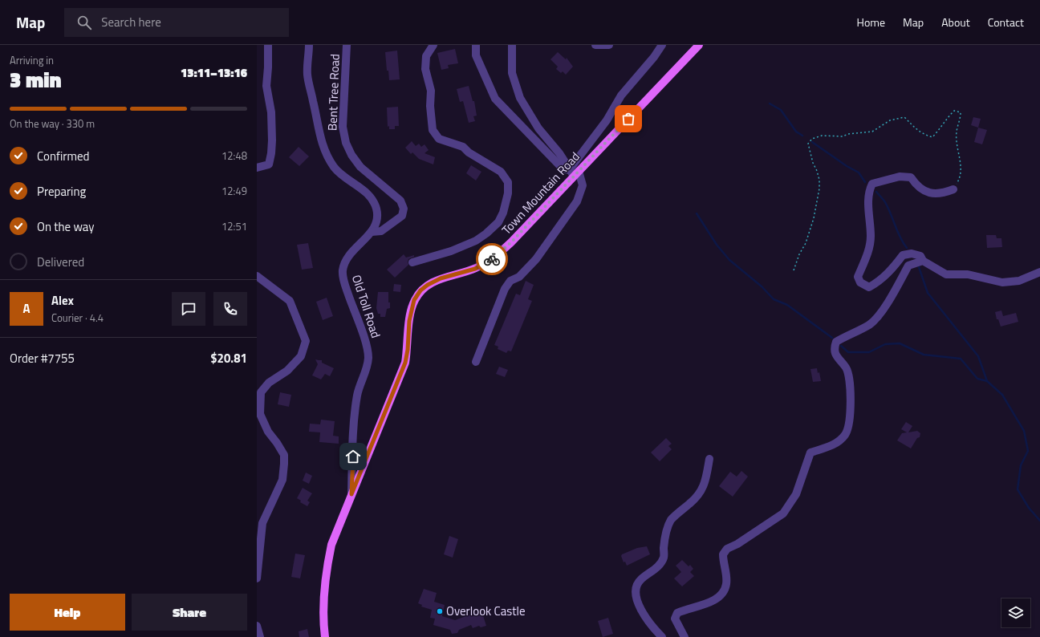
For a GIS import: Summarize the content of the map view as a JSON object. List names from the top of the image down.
{
  "streets": {
    "main road": ["Town Mountain Road"],
    "street": ["Bent Tree Road", "Old Toll Road"]
  },
  "crossings": [
    ["Bent Tree Road", "Old Toll Road"],
    ["Town Mountain Road", "Old Toll Road"]
  ],
  "places": ["Overlook Castle"],
  "page": {
    "header": "Map",
    "search": "Search here",
    "nav": [
      "Home",
      "Map",
      "About",
      "Contact"
    ],
    "heading": ["3 min", "Arriving in", "13:11–13:16"],
    "panel": [
      "Alex",
      "Courier · 4.4",
      "Order #7755",
      "$20.81"
    ],
    "bar": "On the way · 330 m",
    "list": [
      ["Confirmed", "12:48"],
      ["Preparing", "12:49"],
      ["On the way", "12:51"],
      "Delivered"
    ],
    "round": "A",
    "buttons": ["Help", "Share"]
  }
}
